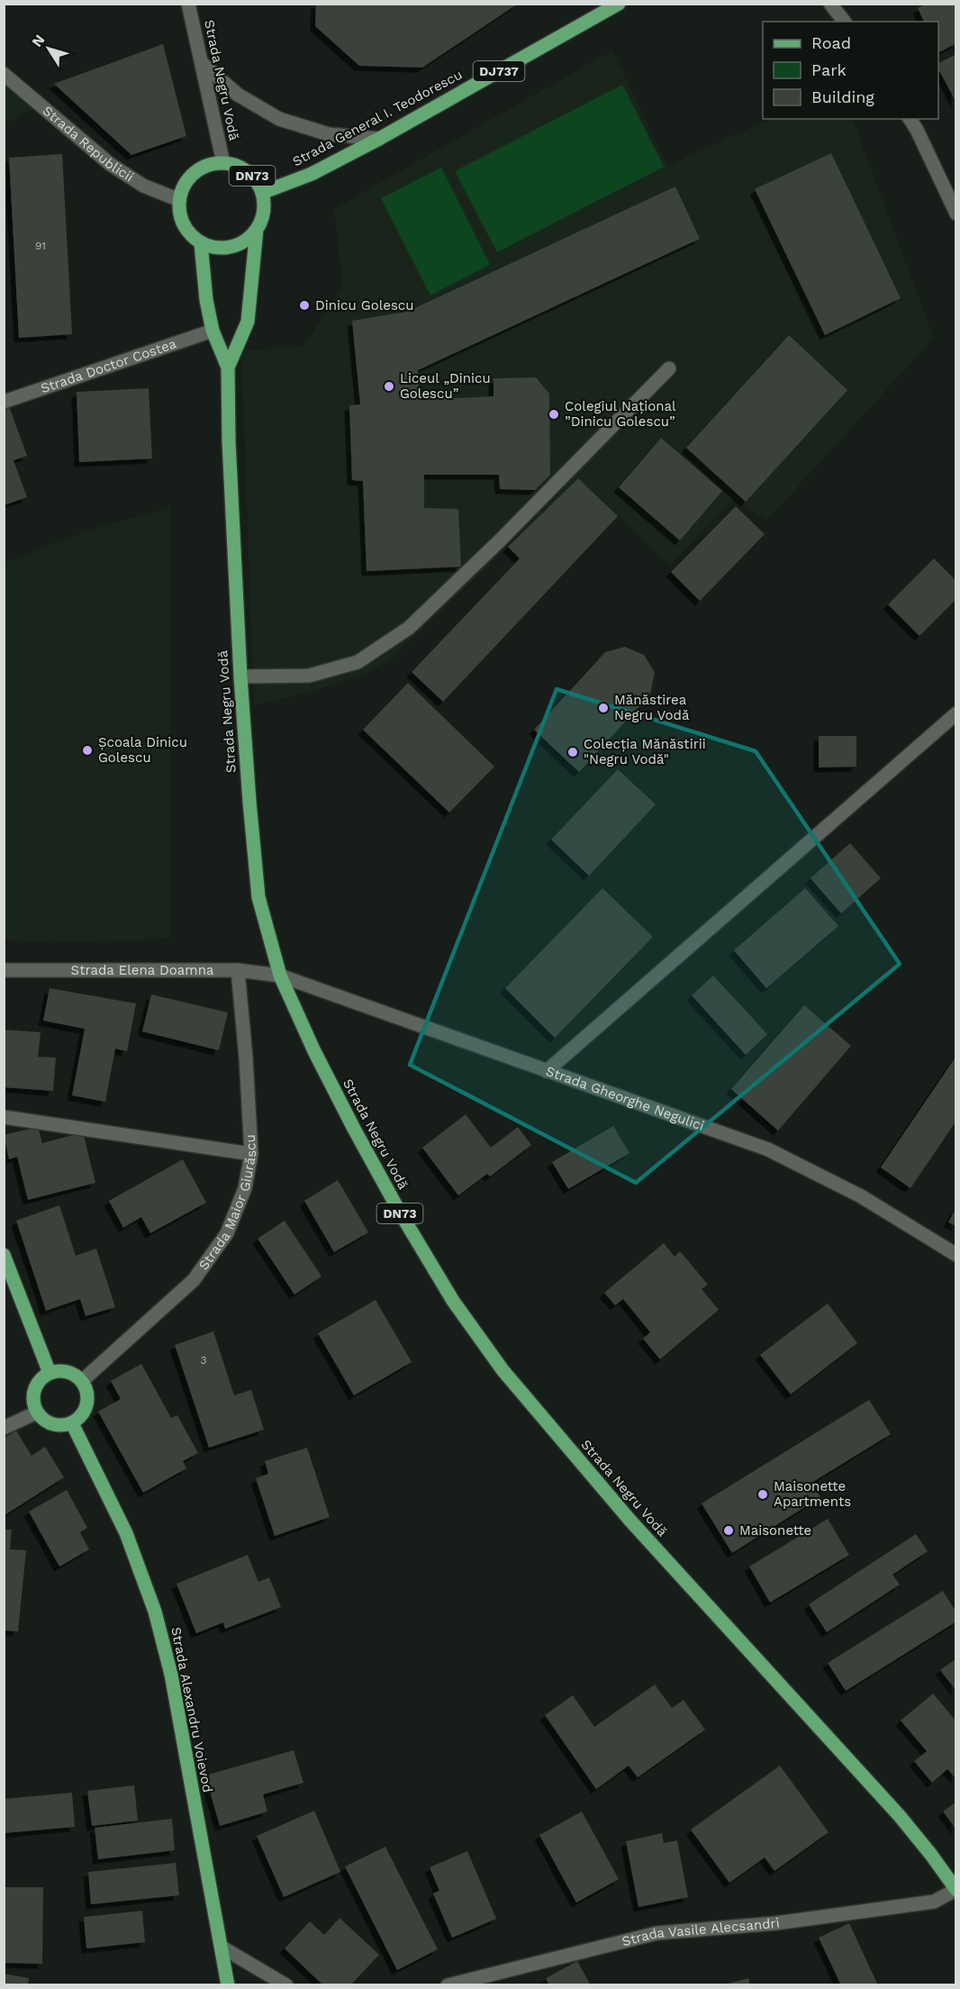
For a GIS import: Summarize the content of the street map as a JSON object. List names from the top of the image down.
{
  "streets": {
    "main road": [
      "DJ737",
      "Strada Negru Vodă",
      "Strada General I. Teodorescu",
      "DN73",
      "Strada Alexandru Voievod"
    ],
    "street": [
      "Strada Republicii",
      "Strada Doctor Costea",
      "Strada Elena Doamna",
      "Strada Gheorghe Negulici",
      "Strada Maior Giurăscu",
      "Strada Vasile Alecsandri"
    ]
  },
  "crossings": [
    ["Strada Negru Vodă", "Strada General I. Teodorescu"],
    ["Strada Negru Vodă", "Strada Republicii"],
    ["Strada Negru Vodă", "DN73"],
    ["Strada Negru Vodă", "Strada Doctor Costea"],
    ["Strada Negru Vodă", "Strada Elena Doamna"],
    ["Strada Negru Vodă", "Strada Gheorghe Negulici"],
    ["Strada Negru Vodă", "Strada Vasile Alecsandri"],
    ["Strada General I. Teodorescu", "Strada Republicii"],
    ["Strada General I. Teodorescu", "DN73"],
    ["Strada Republicii", "DN73"],
    ["Strada Elena Doamna", "Strada Gheorghe Negulici"],
    ["Strada Elena Doamna", "Strada Maior Giurăscu"],
    ["Strada Maior Giurăscu", "Strada Alexandru Voievod"]
  ],
  "places": [
    "Dinicu Golescu",
    "Liceul „Dinicu Golescu”",
    "Colegiul Național ”Dinicu Golescu”",
    "Mănăstirea Negru Vodă",
    "Școala Dinicu Golescu",
    "Colecția Mănăstirii \"Negru Vodă\"",
    "Maisonette Apartments",
    "Maisonette"
  ],
  "house_numbers": ["91", "3"],
  "legend": ["Road", "Park", "Building"],
  "north": "top left"
}
